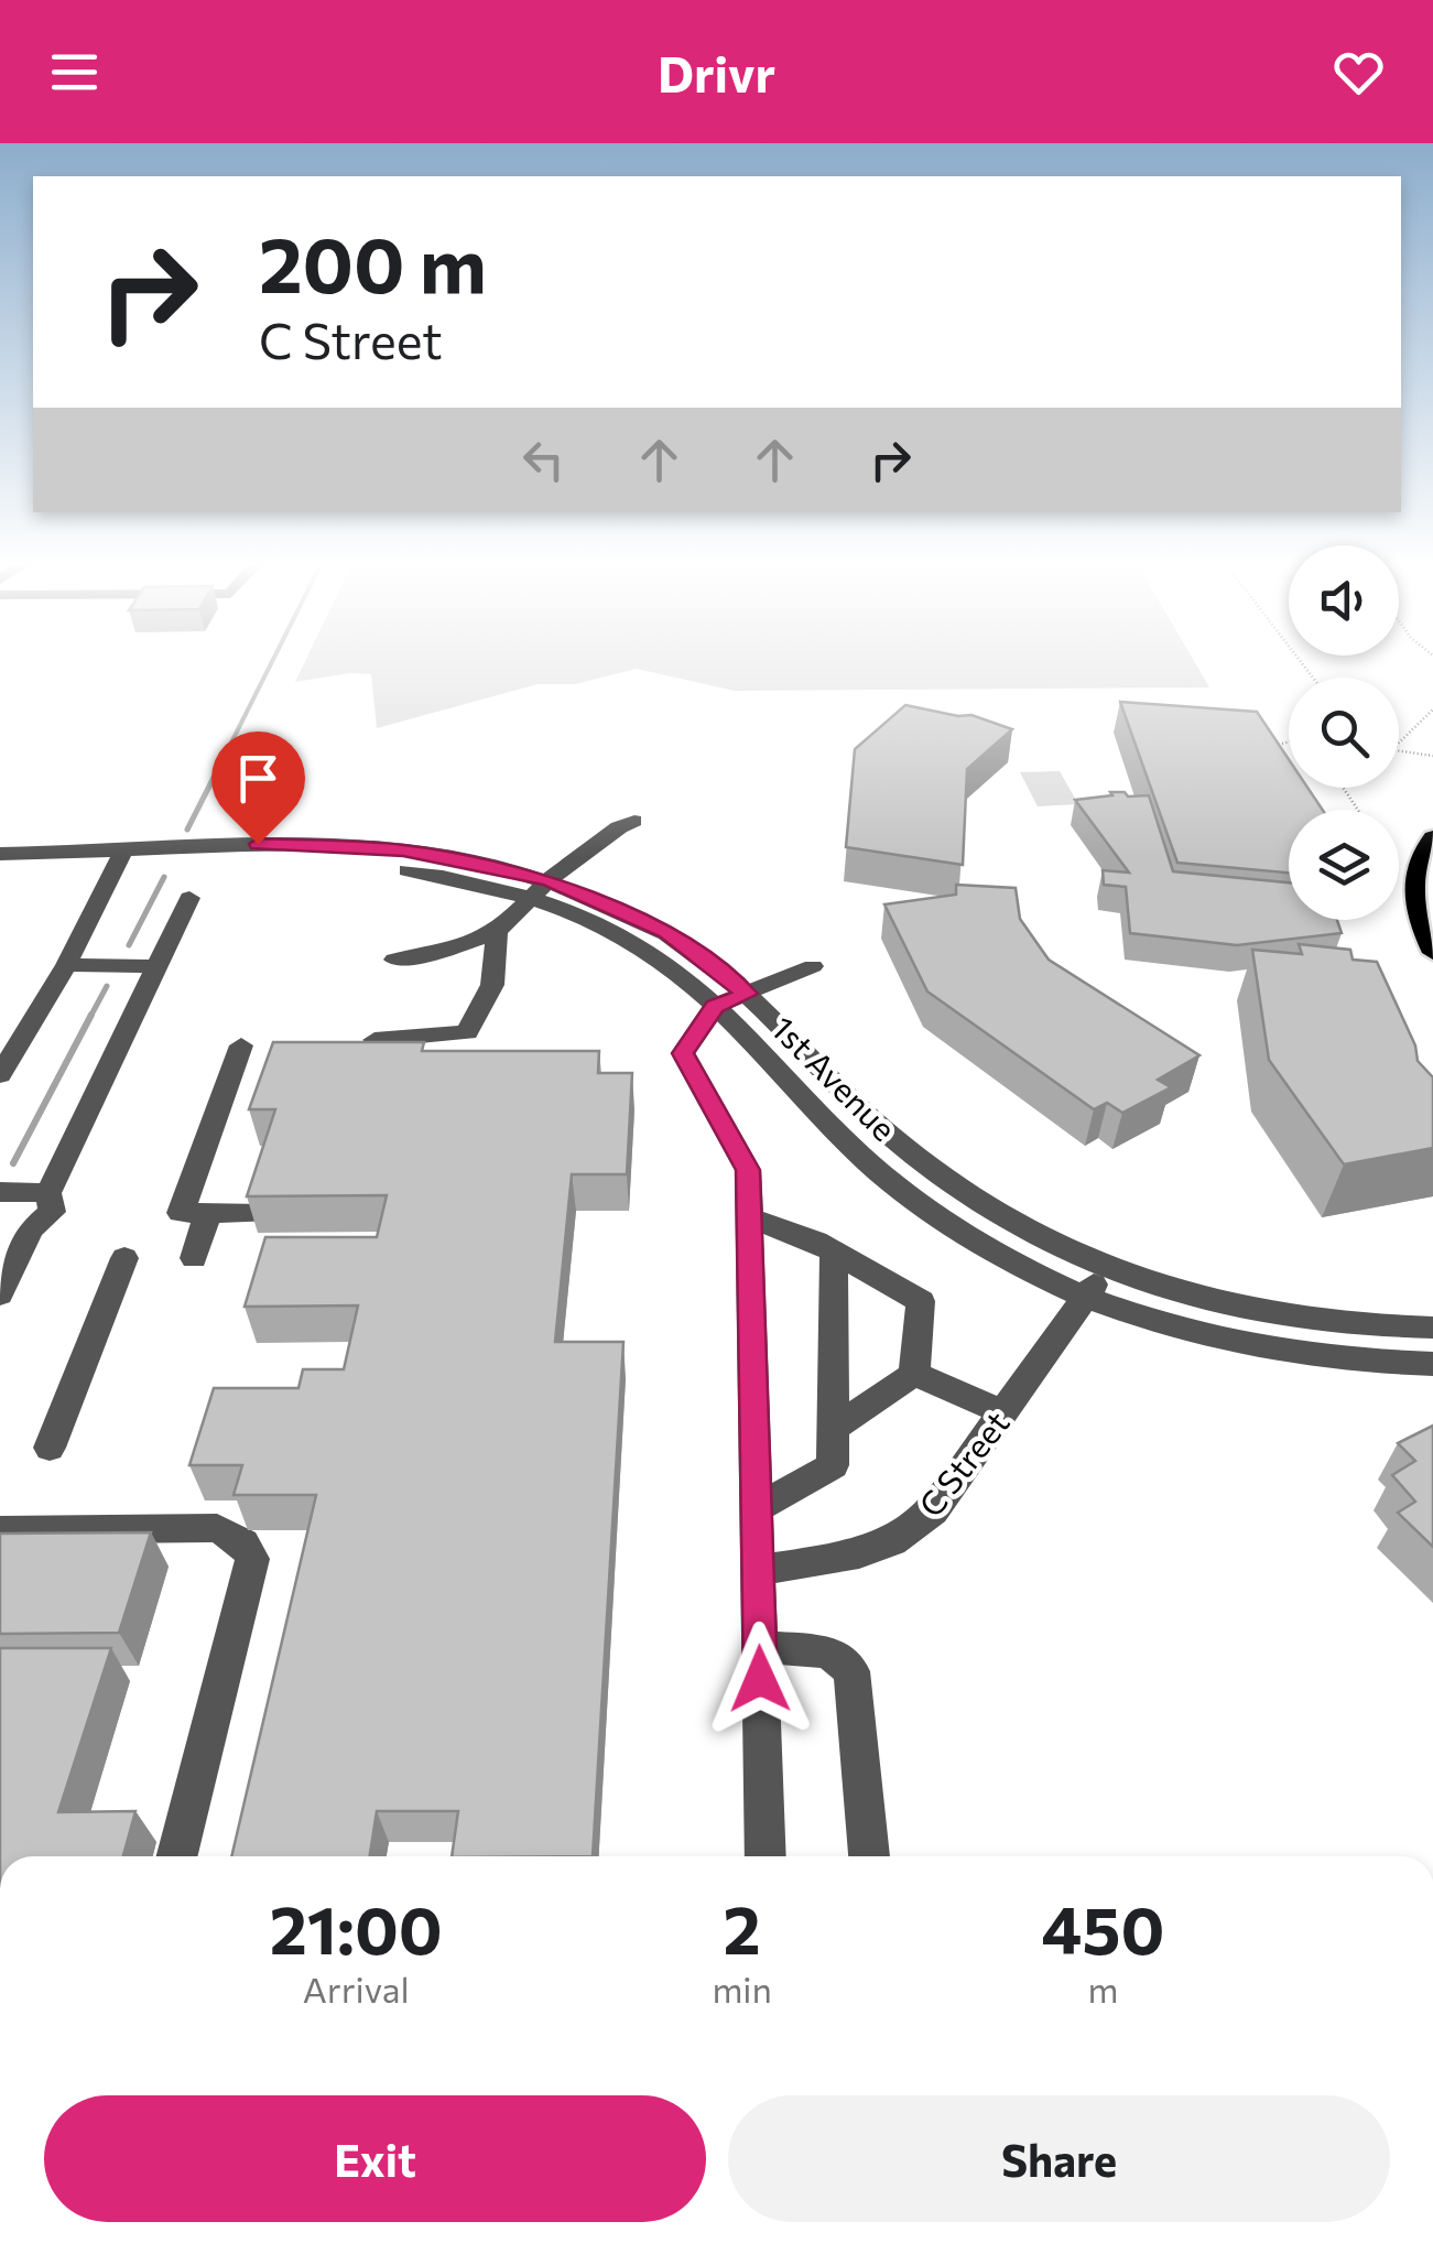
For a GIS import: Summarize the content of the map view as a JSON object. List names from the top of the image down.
{
  "streets": {
    "street": ["1st Avenue", "C Street"]
  },
  "crossings": [
    ["1st Avenue", "C Street"]
  ],
  "page": {
    "header": "Drivr",
    "turn": ["200 m", "C Street"],
    "eta": [
      "21:00",
      "Arrival",
      "2",
      "min",
      "450",
      "m"
    ],
    "buttons": ["Exit", "Share"]
  }
}
